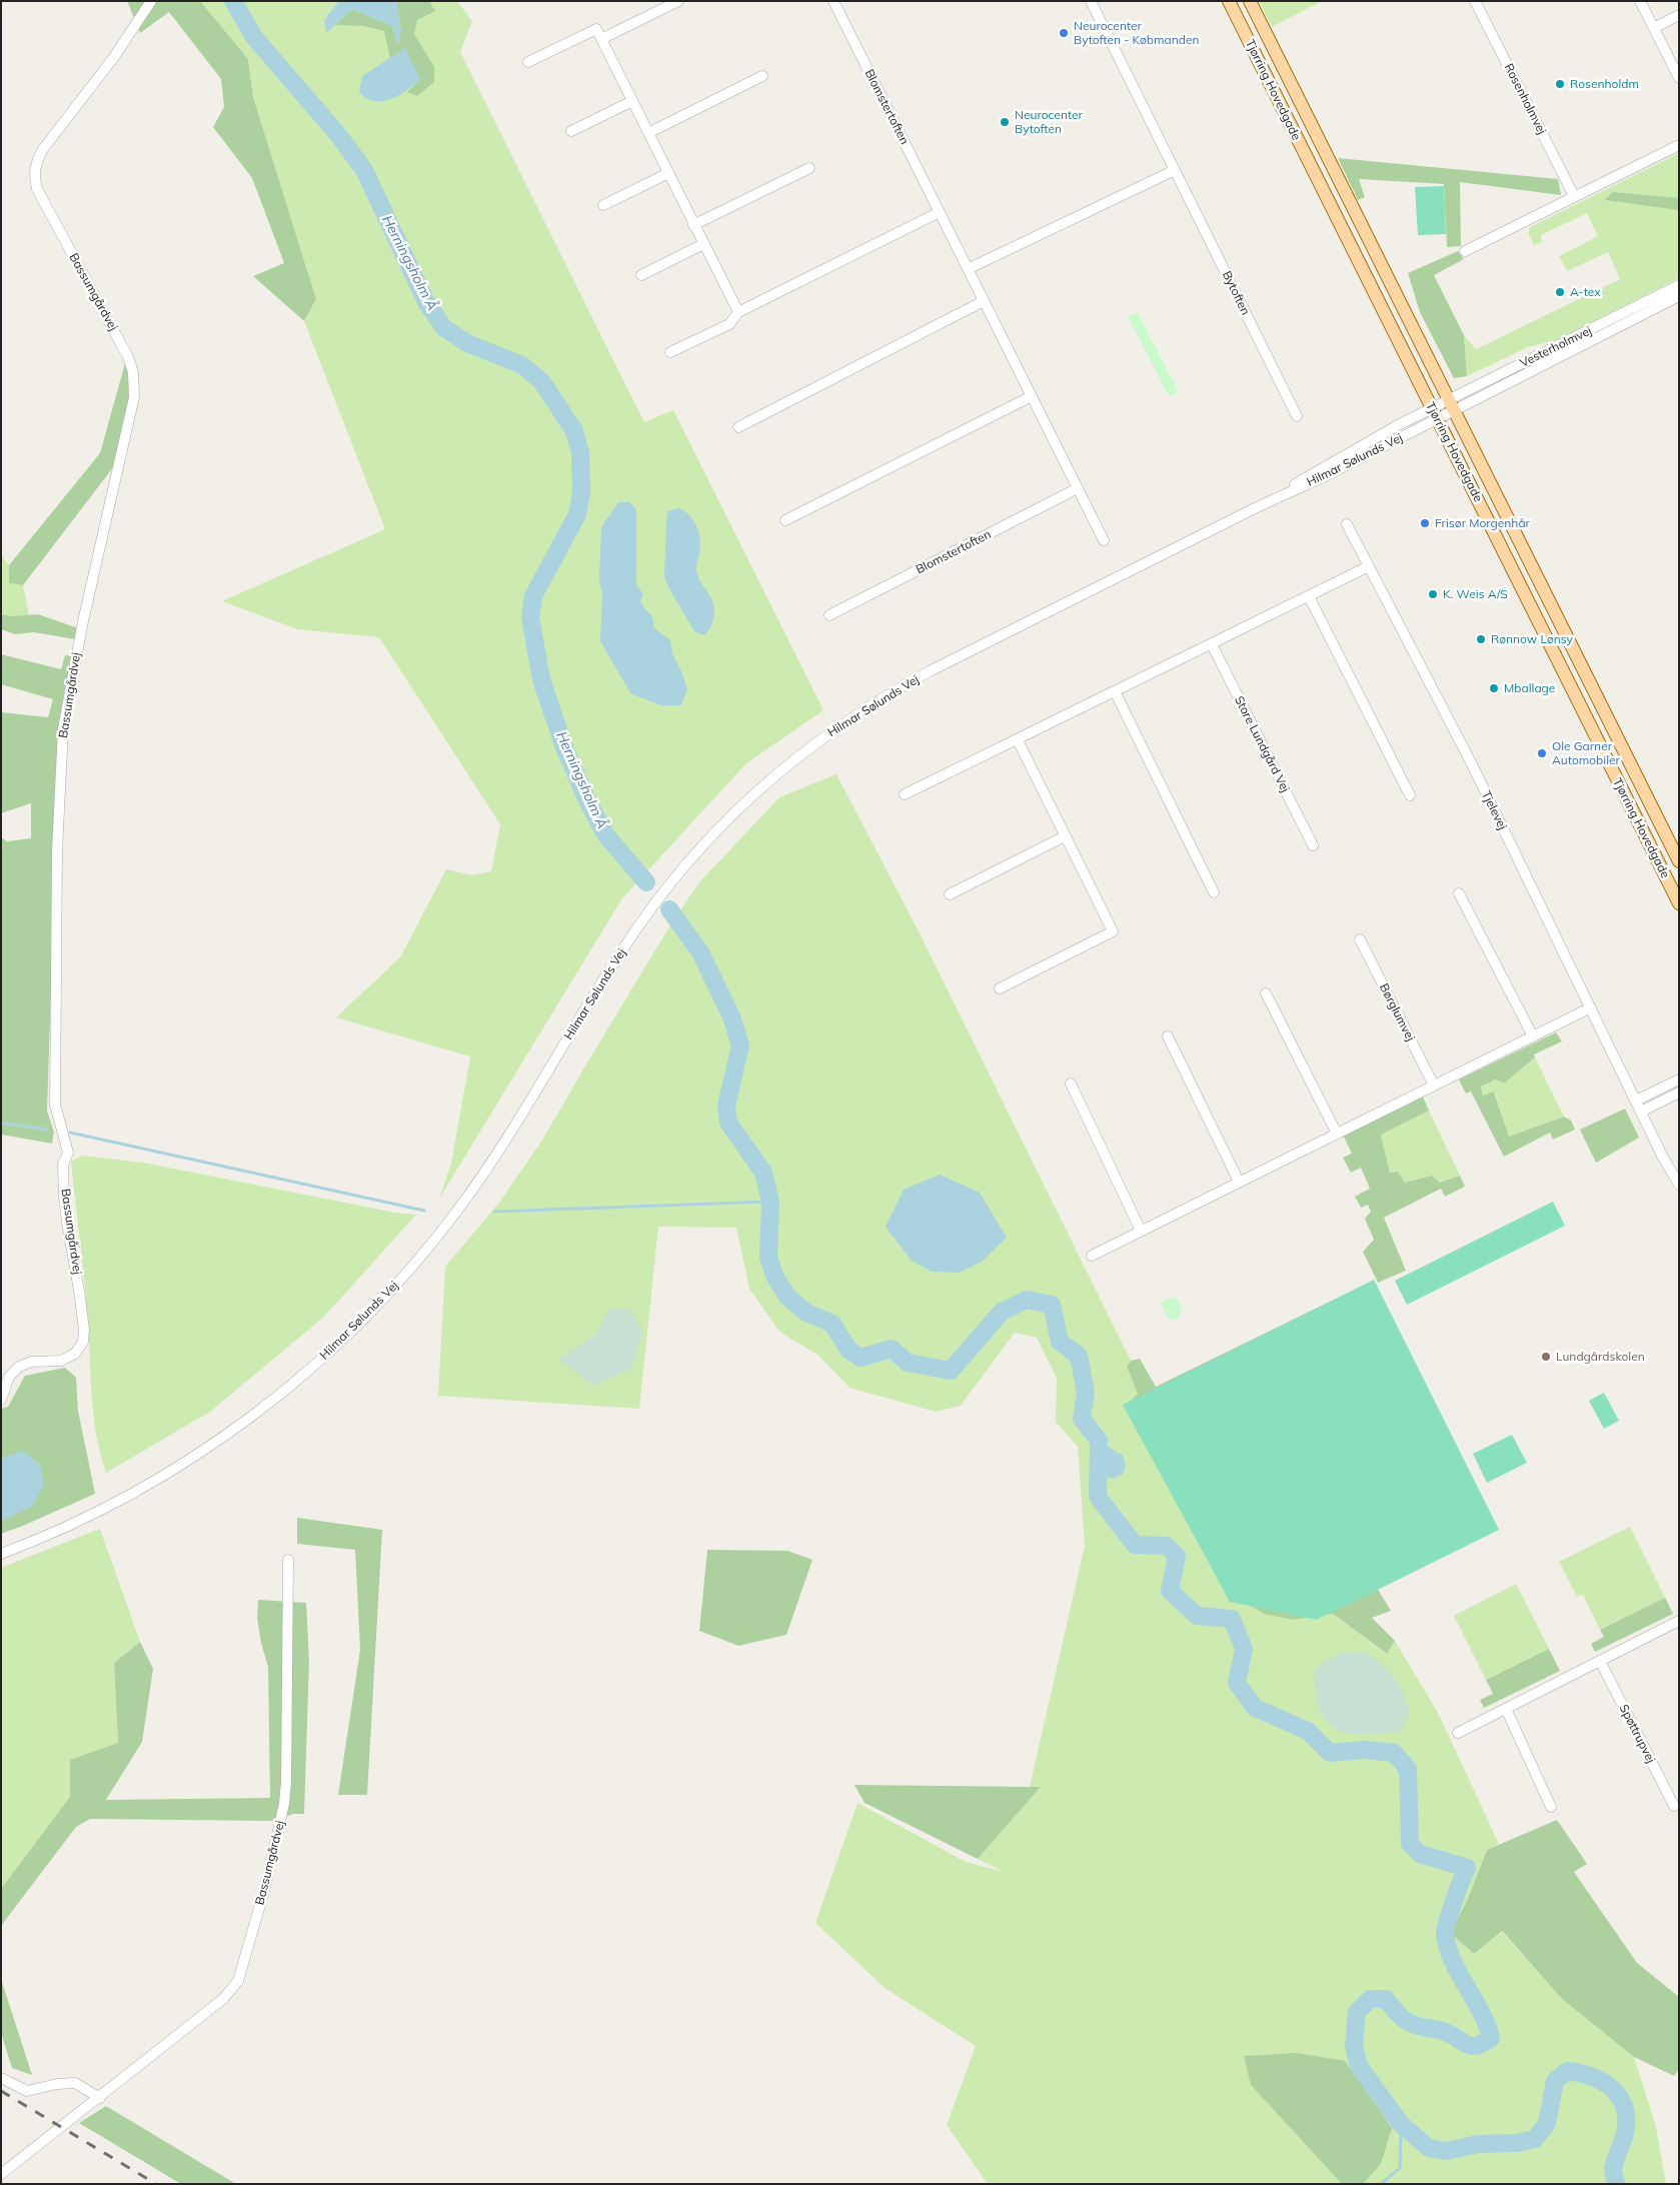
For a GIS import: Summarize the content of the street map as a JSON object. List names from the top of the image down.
{
  "streets": {
    "main road": ["Tjørring Hovedgade"],
    "street": [
      "Rosenholmvej",
      "Blomstertoften",
      "Bassumgårdvej",
      "Bytoften",
      "Vesterholmvej",
      "Hilmar Sølunds Vej",
      "Store Lundgård Vej",
      "Tjelevej",
      "Børglumvej",
      "Spøttrupvej"
    ]
  },
  "crossings": [
    ["Tjørring Hovedgade", "Vesterholmvej"],
    ["Tjørring Hovedgade", "Hilmar Sølunds Vej"],
    ["Vesterholmvej", "Hilmar Sølunds Vej"]
  ],
  "water": ["Herningsholm Å"],
  "places": [
    "Neurocenter Bytoften - Købmanden",
    "Rosenholdm",
    "Neurocenter Bytoften",
    "A-tex",
    "Frisør Morgenhår",
    "K. Weis A/S",
    "Rønnow Lønsy",
    "Mballage",
    "Ole Garner Automobiler",
    "Lundgårdskolen"
  ]
}
